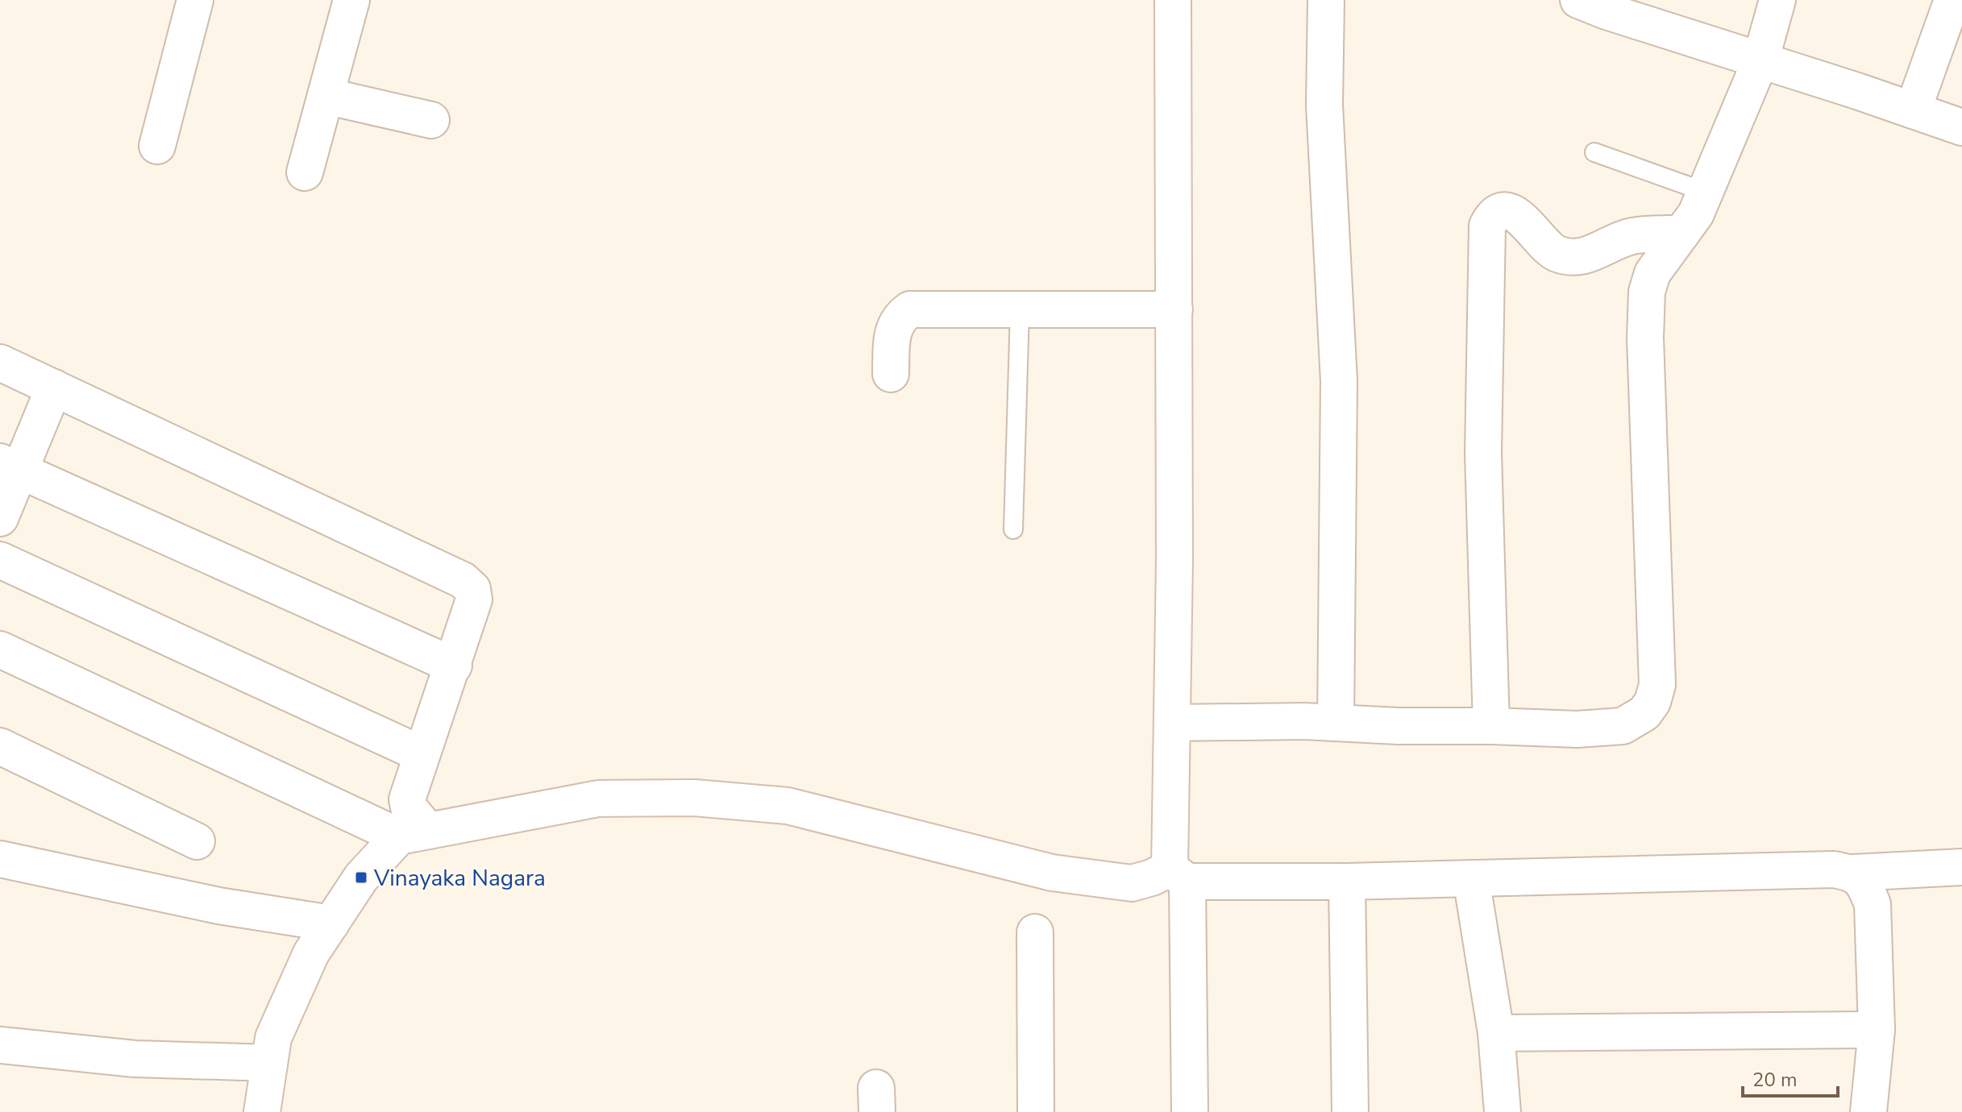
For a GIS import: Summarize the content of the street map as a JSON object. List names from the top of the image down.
{
  "places": {
    "transit": ["Vinayaka Nagara"]
  },
  "scale_bar": "20 m"
}
